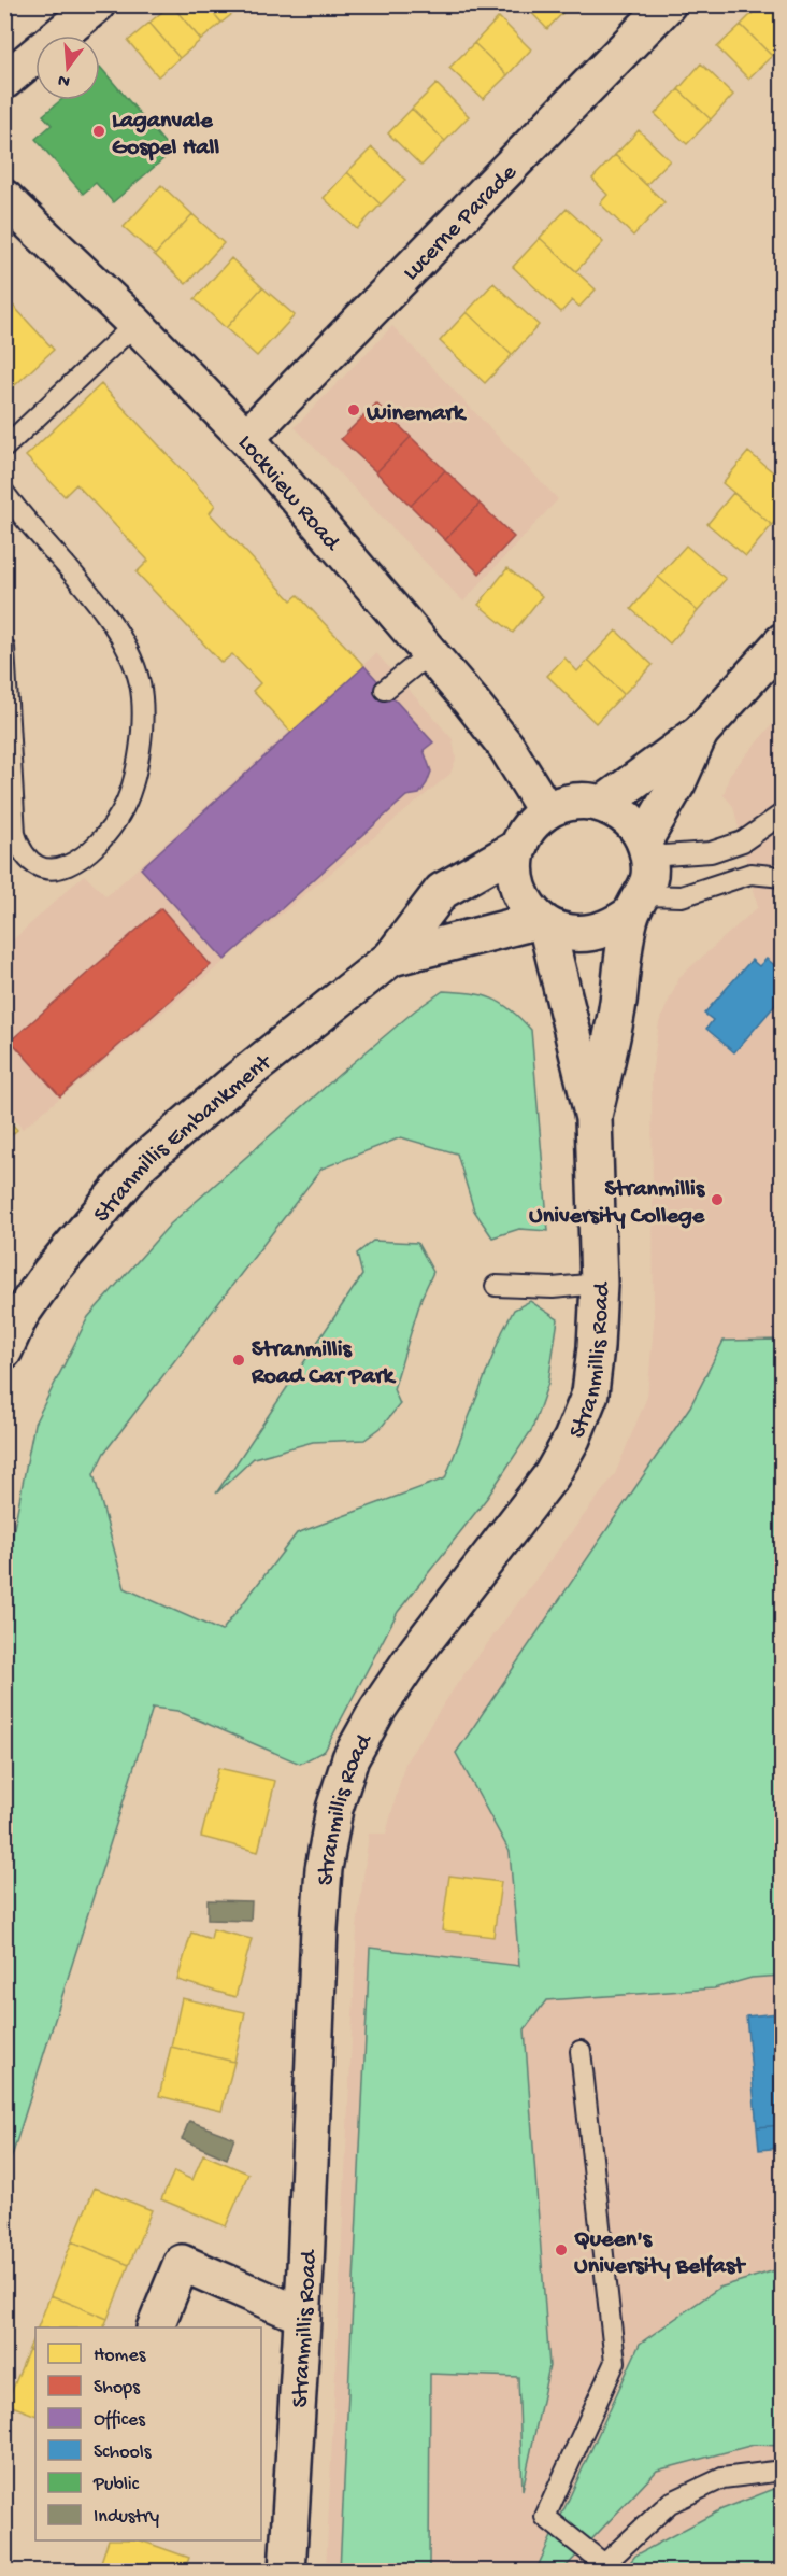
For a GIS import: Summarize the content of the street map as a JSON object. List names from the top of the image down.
{
  "streets": {
    "street": [
      "Lucerne Parade",
      "Lockview Road",
      "Stranmillis Embankment",
      "Stranmillis Road"
    ]
  },
  "crossings": [
    ["Lucerne Parade", "Lockview Road"],
    ["Lockview Road", "Stranmillis Embankment"],
    ["Lockview Road", "Stranmillis Road"],
    ["Stranmillis Embankment", "Stranmillis Road"]
  ],
  "places": [
    "Laganvale Gospel Hall",
    "Winemark",
    "Stranmillis University College",
    "Stranmillis Road Car Park",
    "Queen's University Belfast"
  ],
  "legend": [
    "Homes",
    "Shops",
    "Offices",
    "Schools",
    "Public",
    "Industry"
  ],
  "north": "bottom"
}
